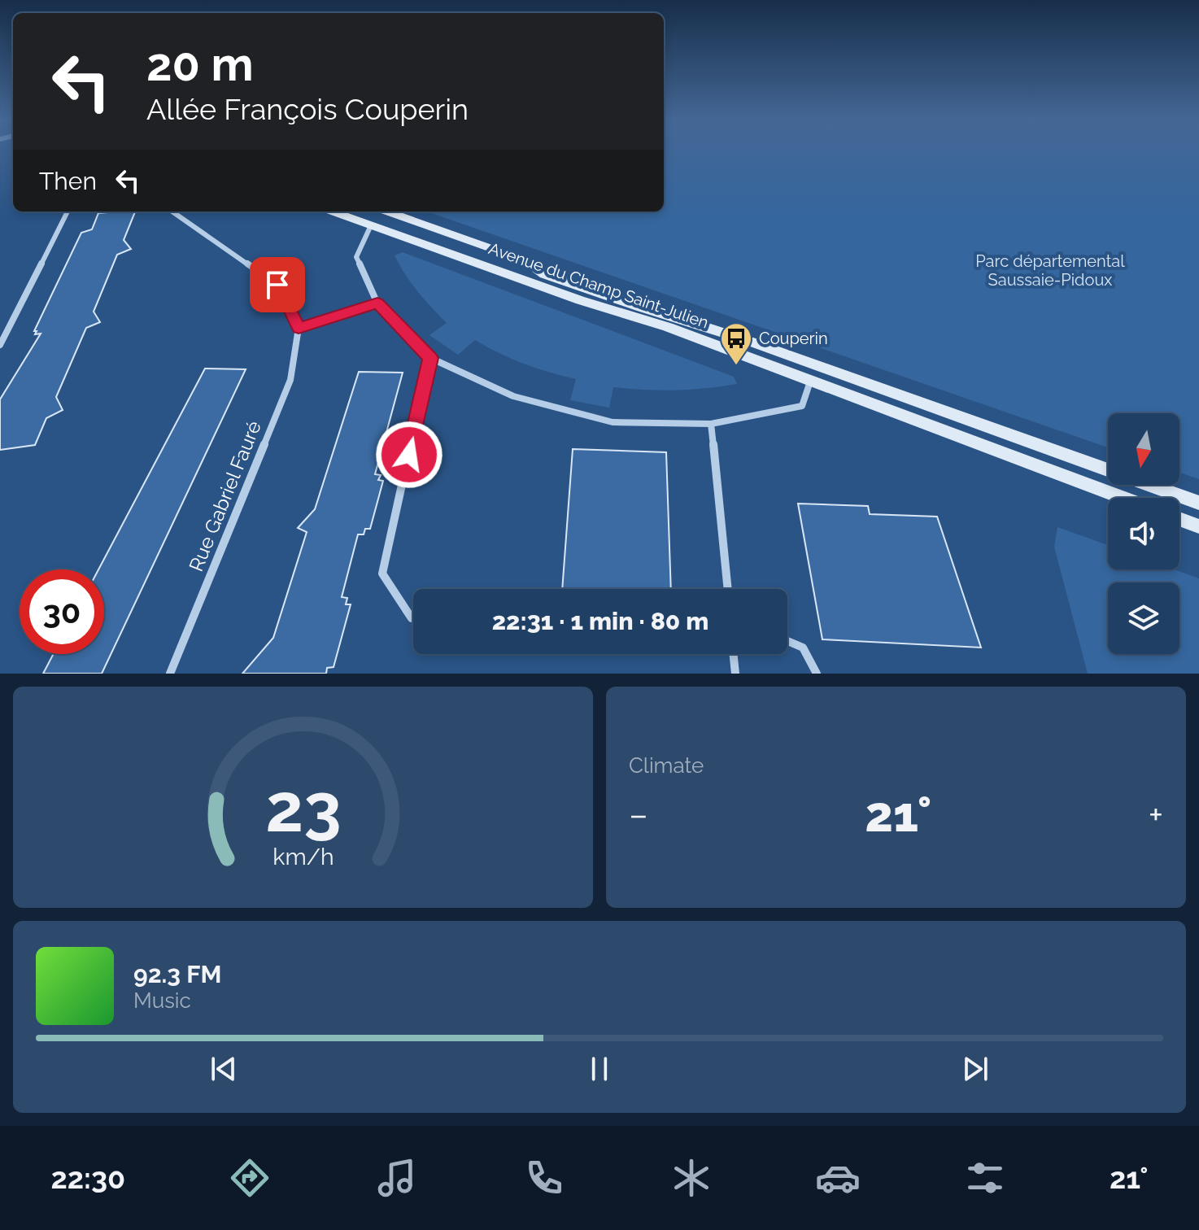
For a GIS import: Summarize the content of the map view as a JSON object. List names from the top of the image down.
{
  "streets": {
    "main road": ["Avenue du Champ Saint-Julien"],
    "street": ["Rue Gabriel Fauré"]
  },
  "parks": ["Parc départemental Saussaie-Pidoux"],
  "places": {
    "bus stop": ["Couperin"]
  },
  "north": "bottom",
  "page": {
    "turn": ["20 m", "Allée François Couperin"],
    "then": "Then",
    "limit": "30",
    "trip": "22:31 · 1 min · 80 m",
    "tile": "Climate",
    "heat": ["−", "21°", "+"],
    "song": ["92.3 FM", "Music"],
    "tabs": ["22:30", "21°"],
    "gauge": ["23", "km/h"]
  }
}
